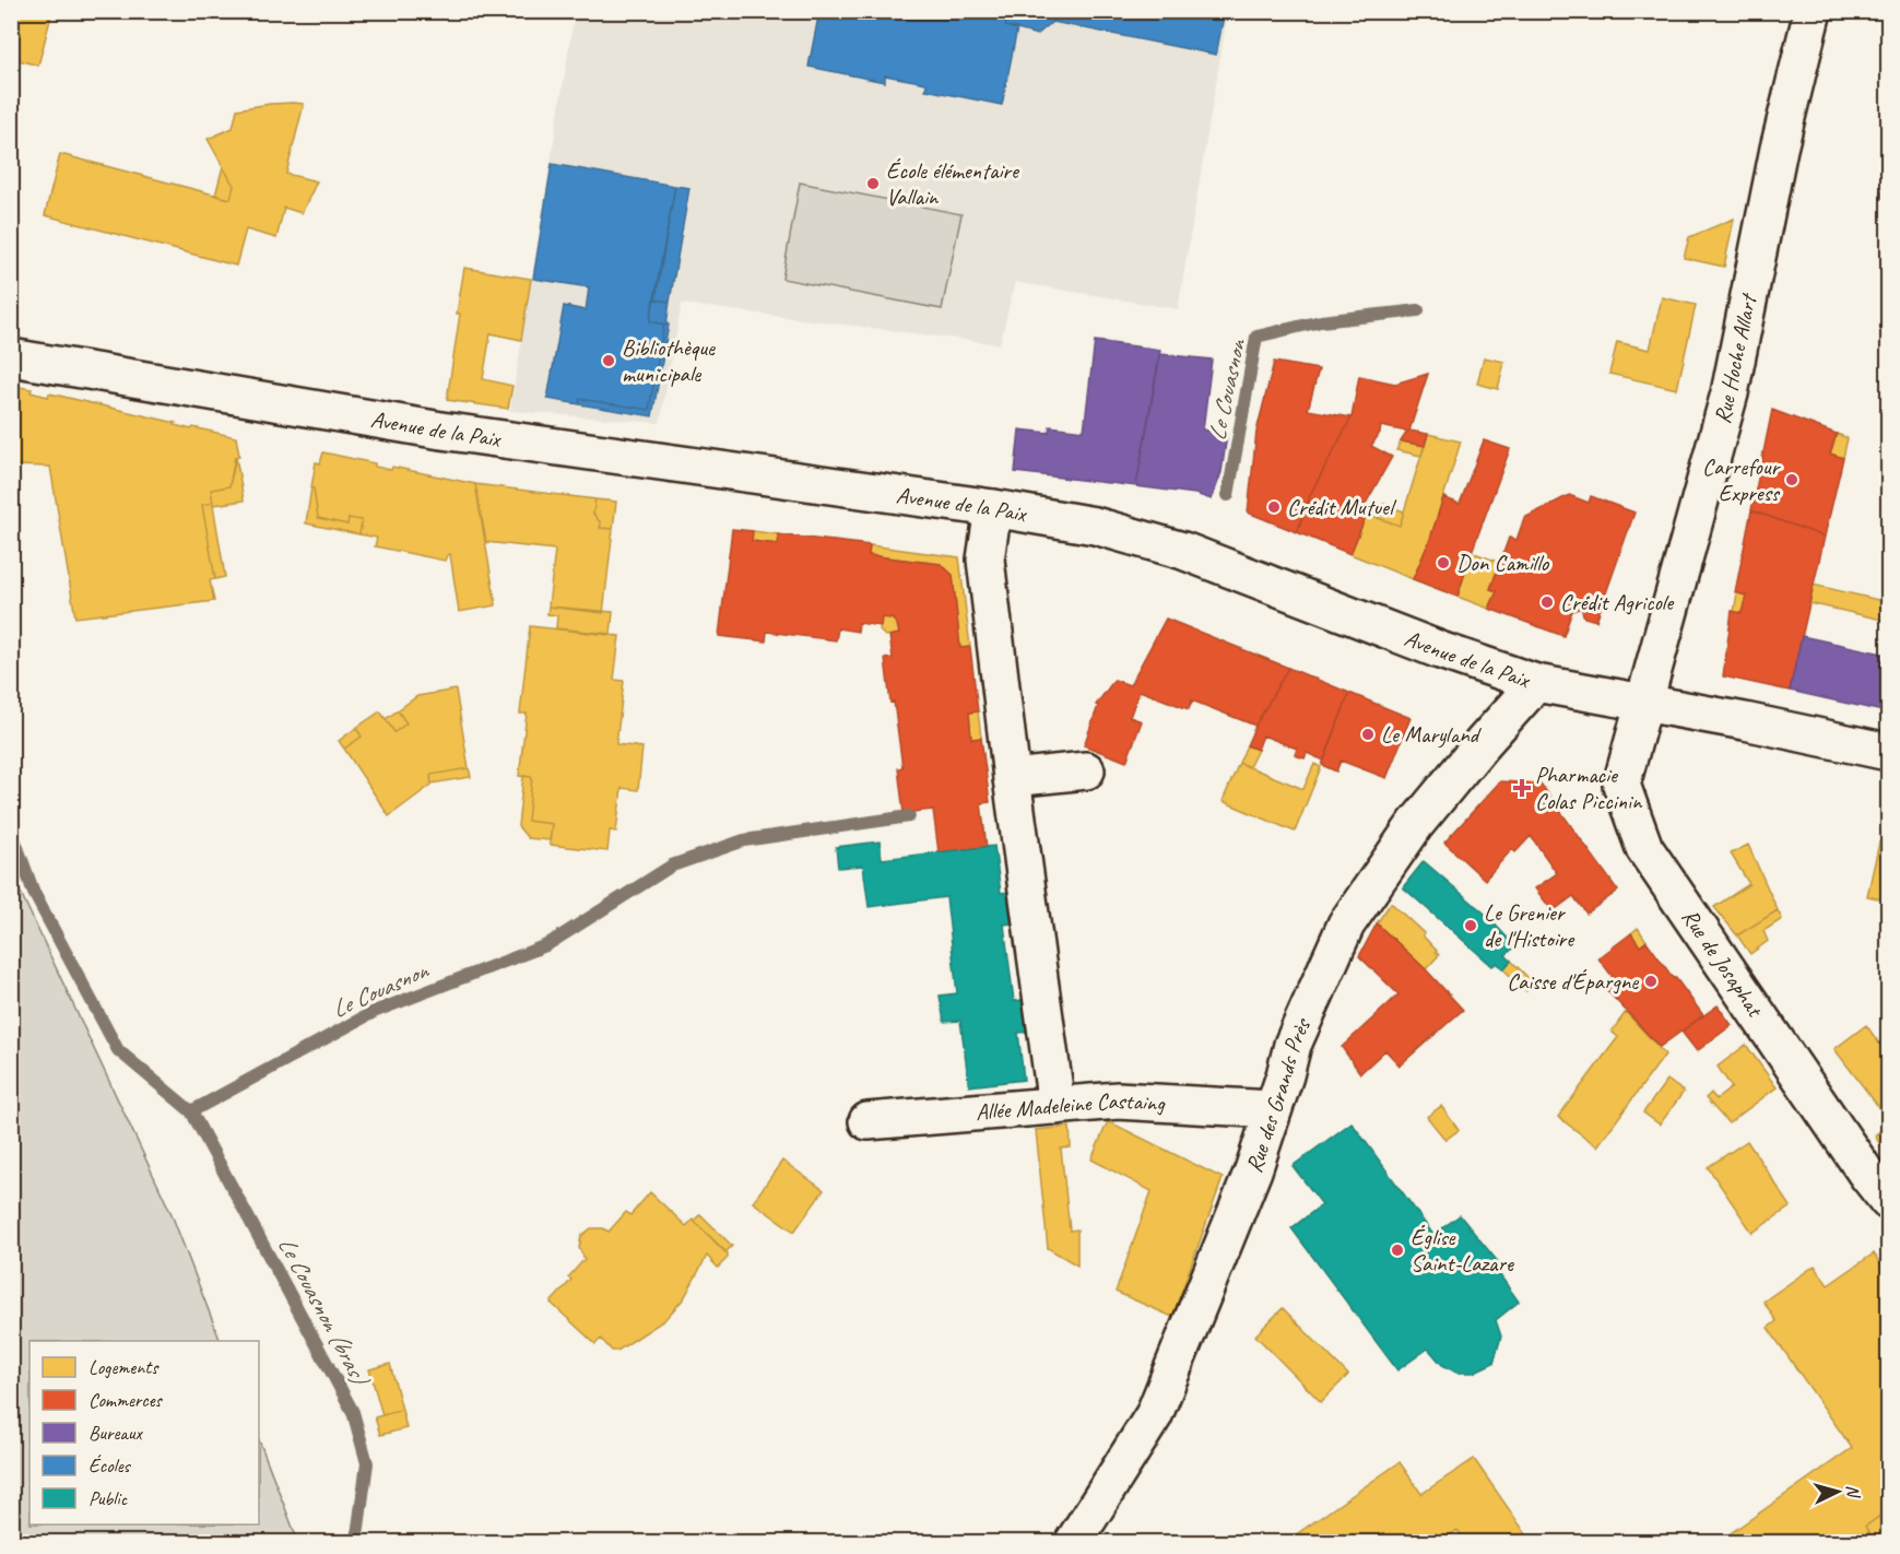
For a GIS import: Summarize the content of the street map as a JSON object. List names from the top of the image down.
{
  "streets": {
    "street": [
      "Rue Hoche Allart",
      "Avenue de la Paix",
      "Rue de Josaphat",
      "Rue des Grands Près",
      "Allée Madeleine Castaing"
    ]
  },
  "crossings": [
    ["Rue Hoche Allart", "Avenue de la Paix"],
    ["Rue Hoche Allart", "Rue de Josaphat"],
    ["Avenue de la Paix", "Rue de Josaphat"],
    ["Avenue de la Paix", "Rue des Grands Près"],
    ["Rue des Grands Près", "Allée Madeleine Castaing"]
  ],
  "water": ["Le Couasnon", "Le Couasnon (bras)"],
  "places": {
    "other": [
      "École élémentaire Vallain",
      "Bibliothèque municipale",
      "Carrefour Express",
      "Crédit Mutuel",
      "Don Camillo",
      "Crédit Agricole",
      "Le Maryland",
      "Le Grenier de l'Histoire",
      "Caisse d'Épargne",
      "Église Saint-Lazare"
    ],
    "health": ["Pharmacie Colas Piccinin"]
  },
  "legend": [
    "Logements",
    "Commerces",
    "Bureaux",
    "Écoles",
    "Public"
  ],
  "north": "right"
}
